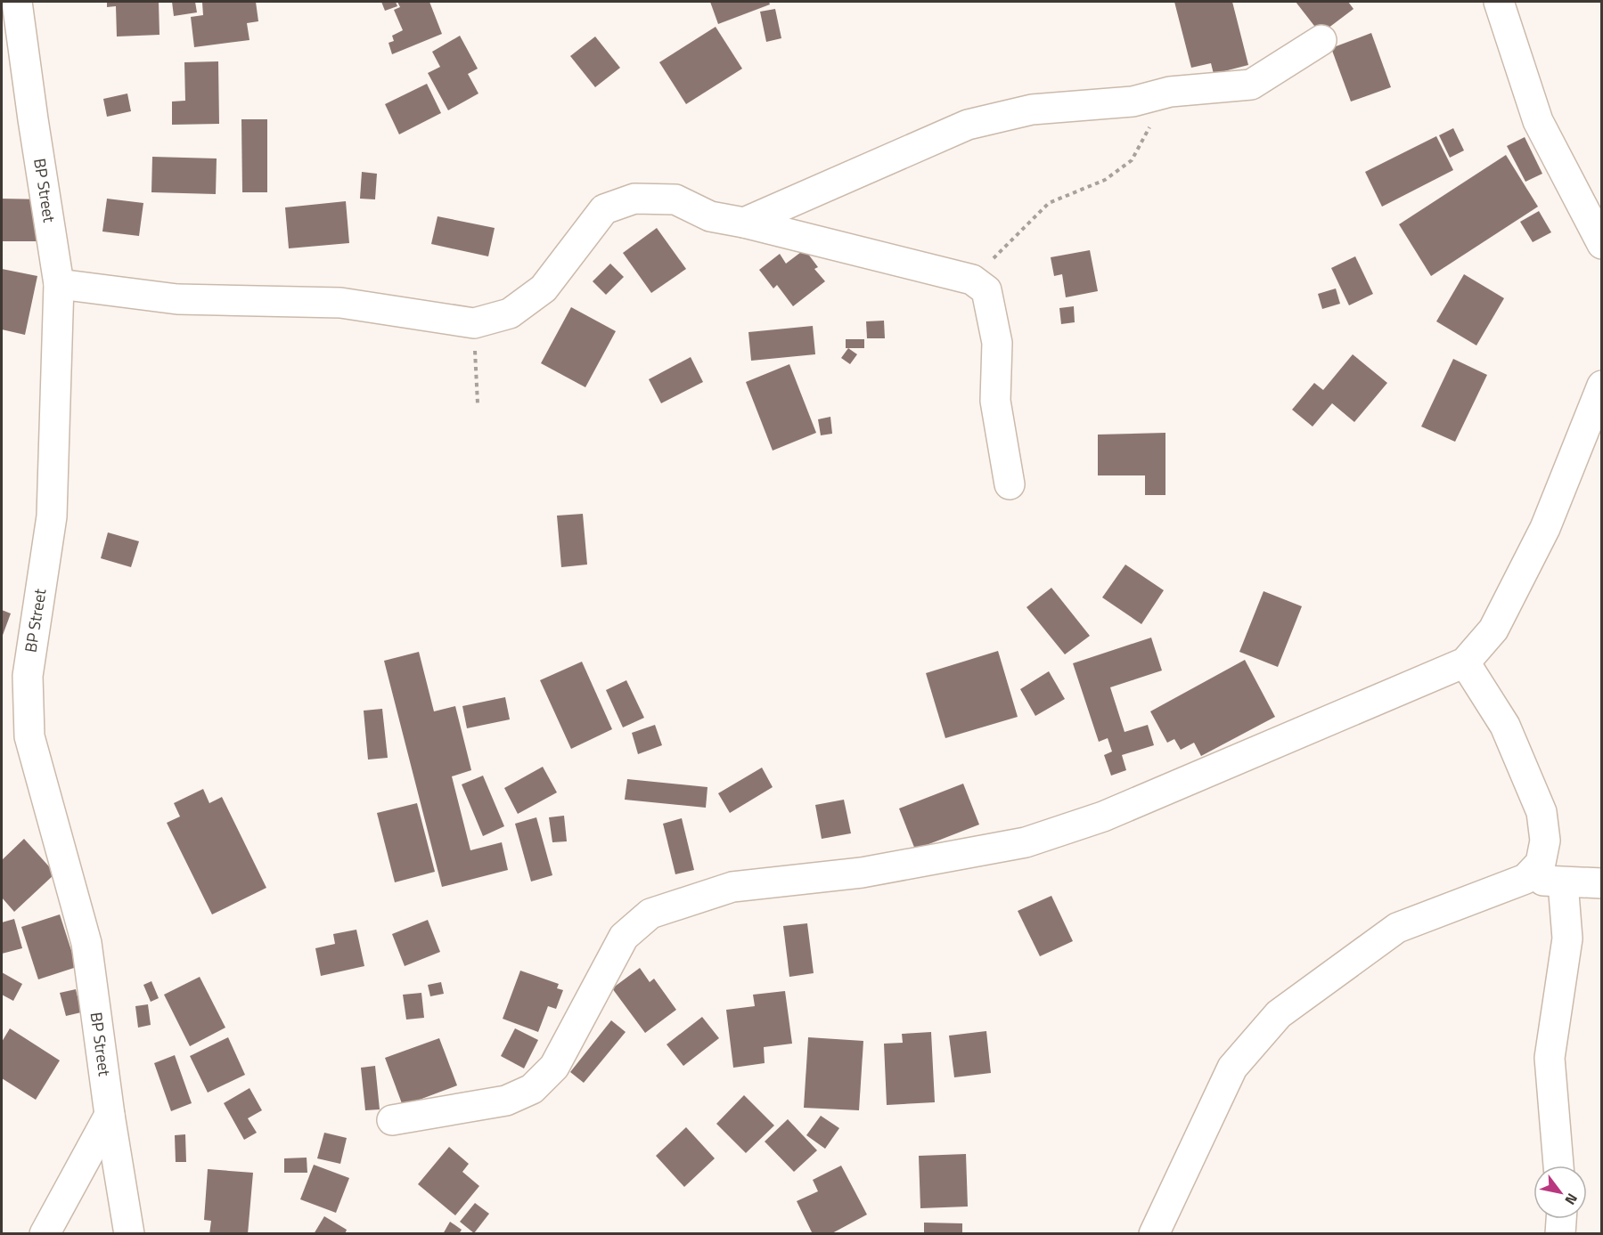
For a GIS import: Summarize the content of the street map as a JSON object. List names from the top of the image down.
{
  "streets": {
    "street": ["BP Street"]
  },
  "north": "bottom right"
}
